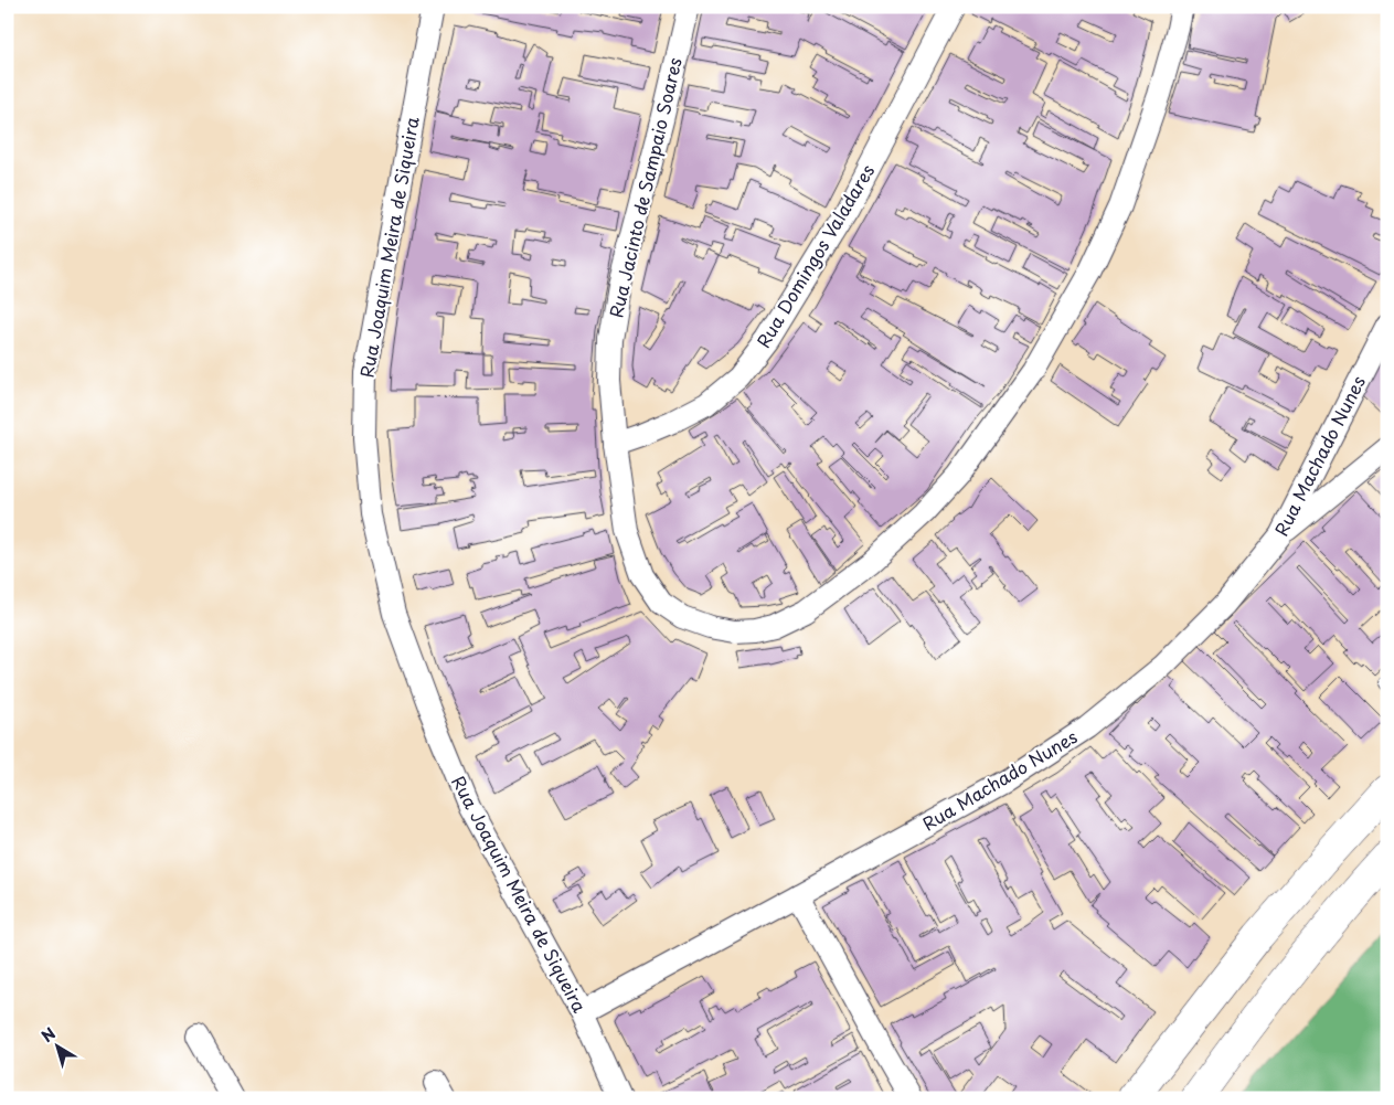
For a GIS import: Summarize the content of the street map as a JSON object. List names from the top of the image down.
{
  "streets": {
    "street": [
      "Rua Jacinto de Sampaio Soares",
      "Rua Joaquim Meira de Siqueira",
      "Rua Domingos Valadares",
      "Rua Machado Nunes"
    ]
  },
  "crossings": [
    ["Rua Jacinto de Sampaio Soares", "Rua Domingos Valadares"],
    ["Rua Joaquim Meira de Siqueira", "Rua Machado Nunes"]
  ],
  "north": "top left"
}
